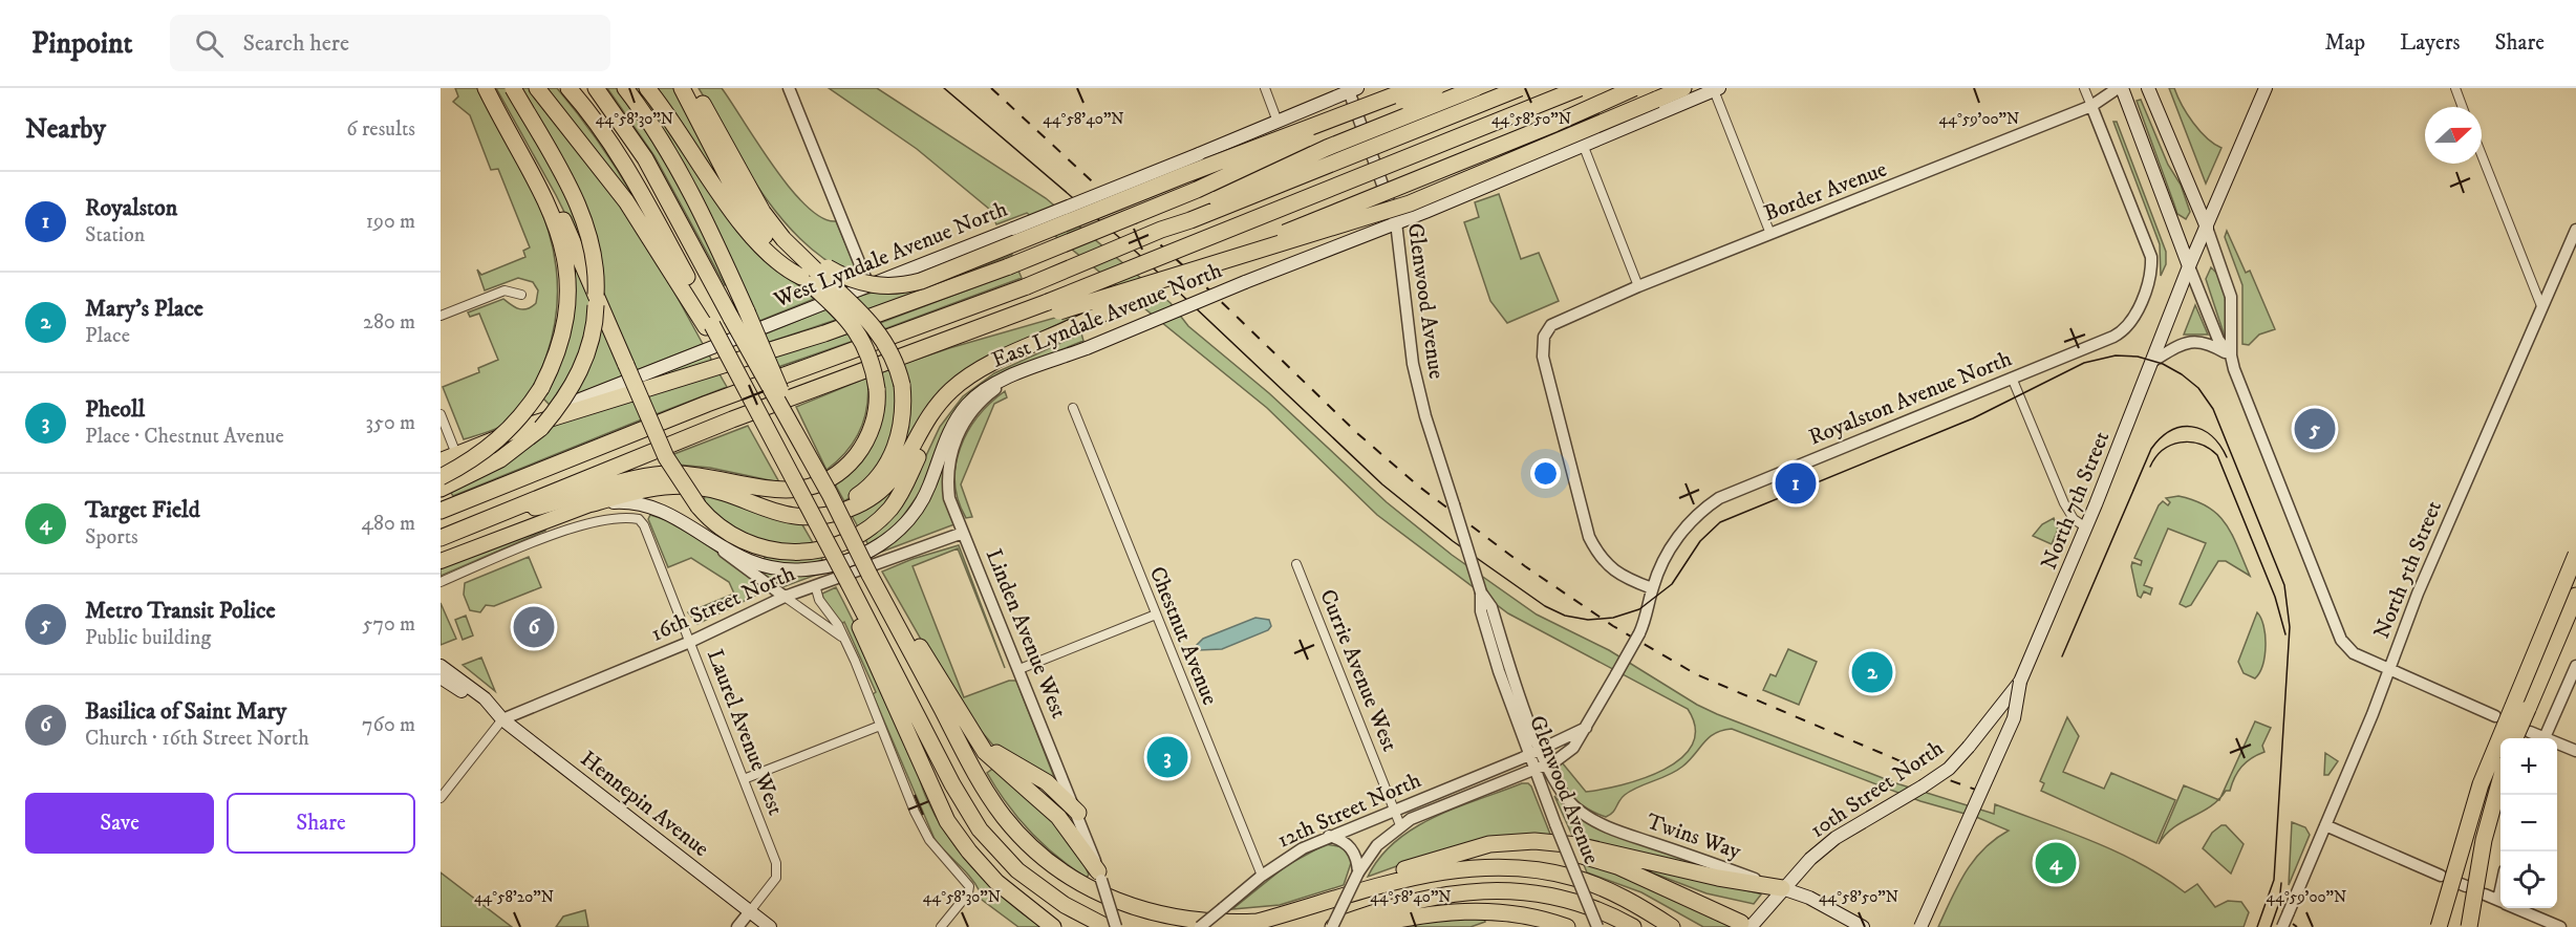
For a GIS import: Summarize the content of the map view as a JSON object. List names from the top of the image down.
{
  "streets": {
    "main road": [
      "West Lyndale Avenue North",
      "East Lyndale Avenue North",
      "North 7th Street",
      "10th Street North",
      "Hennepin Avenue",
      "Twins Way"
    ],
    "street": [
      "Border Avenue",
      "Glenwood Avenue",
      "Royalston Avenue North",
      "North 5th Street",
      "16th Street North",
      "Linden Avenue West",
      "Chestnut Avenue",
      "Currie Avenue West",
      "Laurel Avenue West",
      "12th Street North"
    ]
  },
  "crossings": [
    ["Border Avenue", "Royalston Avenue North"],
    ["West Lyndale Avenue North", "Glenwood Avenue"],
    ["Glenwood Avenue", "East Lyndale Avenue North"],
    ["Glenwood Avenue", "Royalston Avenue North"],
    ["Glenwood Avenue", "12th Street North"],
    ["Glenwood Avenue", "Twins Way"],
    ["East Lyndale Avenue North", "Linden Avenue West"],
    ["Royalston Avenue North", "12th Street North"],
    ["Royalston Avenue North", "Twins Way"],
    ["North 7th Street", "10th Street North"],
    ["16th Street North", "Linden Avenue West"],
    ["16th Street North", "Laurel Avenue West"],
    ["16th Street North", "Hennepin Avenue"],
    ["Chestnut Avenue", "12th Street North"],
    ["Currie Avenue West", "12th Street North"],
    ["Laurel Avenue West", "Hennepin Avenue"],
    ["10th Street North", "Twins Way"],
    ["12th Street North", "Twins Way"]
  ],
  "north": "right",
  "page": {
    "header": "Pinpoint",
    "search": "Search here",
    "nav": ["Map", "Layers", "Share"],
    "heading": ["Nearby", "6 results"],
    "list": [
      {
        "mark": "1",
        "name": "Royalston",
        "note": "Station",
        "value": "190 m"
      },
      {
        "mark": "2",
        "name": "Mary's Place",
        "note": "Place",
        "value": "280 m"
      },
      {
        "mark": "3",
        "name": "Pheoll",
        "note": "Place · Chestnut Avenue",
        "value": "350 m"
      },
      {
        "mark": "4",
        "name": "Target Field",
        "note": "Sports",
        "value": "480 m"
      },
      {
        "mark": "5",
        "name": "Metro Transit Police",
        "note": "Public building",
        "value": "570 m"
      },
      {
        "mark": "6",
        "name": "Basilica of Saint Mary",
        "note": "Church · 16th Street North",
        "value": "760 m"
      }
    ],
    "pins": [
      "5",
      "1",
      "6",
      "2",
      "3",
      "4"
    ],
    "map_buttons": ["+", "−"],
    "buttons": ["Save", "Share"]
  },
  "coordinates": [
    "44°58'30\"N",
    "44°58'40\"N",
    "44°59'00\"N",
    "44°58'50\"N",
    "44°58'20\"N"
  ]
}
